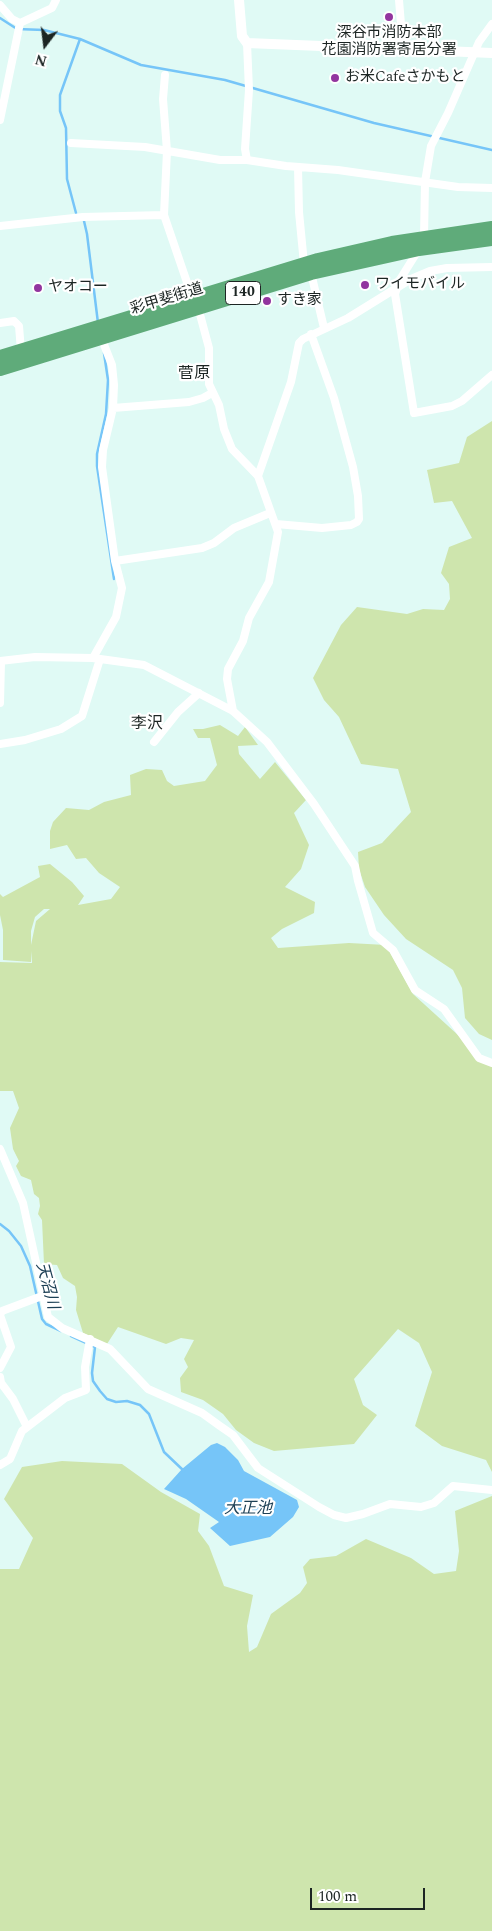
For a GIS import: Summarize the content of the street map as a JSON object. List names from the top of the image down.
{
  "streets": {
    "highway": ["140", "彩甲斐街道"]
  },
  "districts": ["菅原", "李沢"],
  "water": ["天沼川", "大正池"],
  "places": [
    "深谷市消防本部 花園消防署寄居分署",
    "お米Cafeさかもと",
    "ワイモバイル",
    "ヤオコー",
    "すき家"
  ],
  "scale_bar": "100 m",
  "north": "bottom"
}
